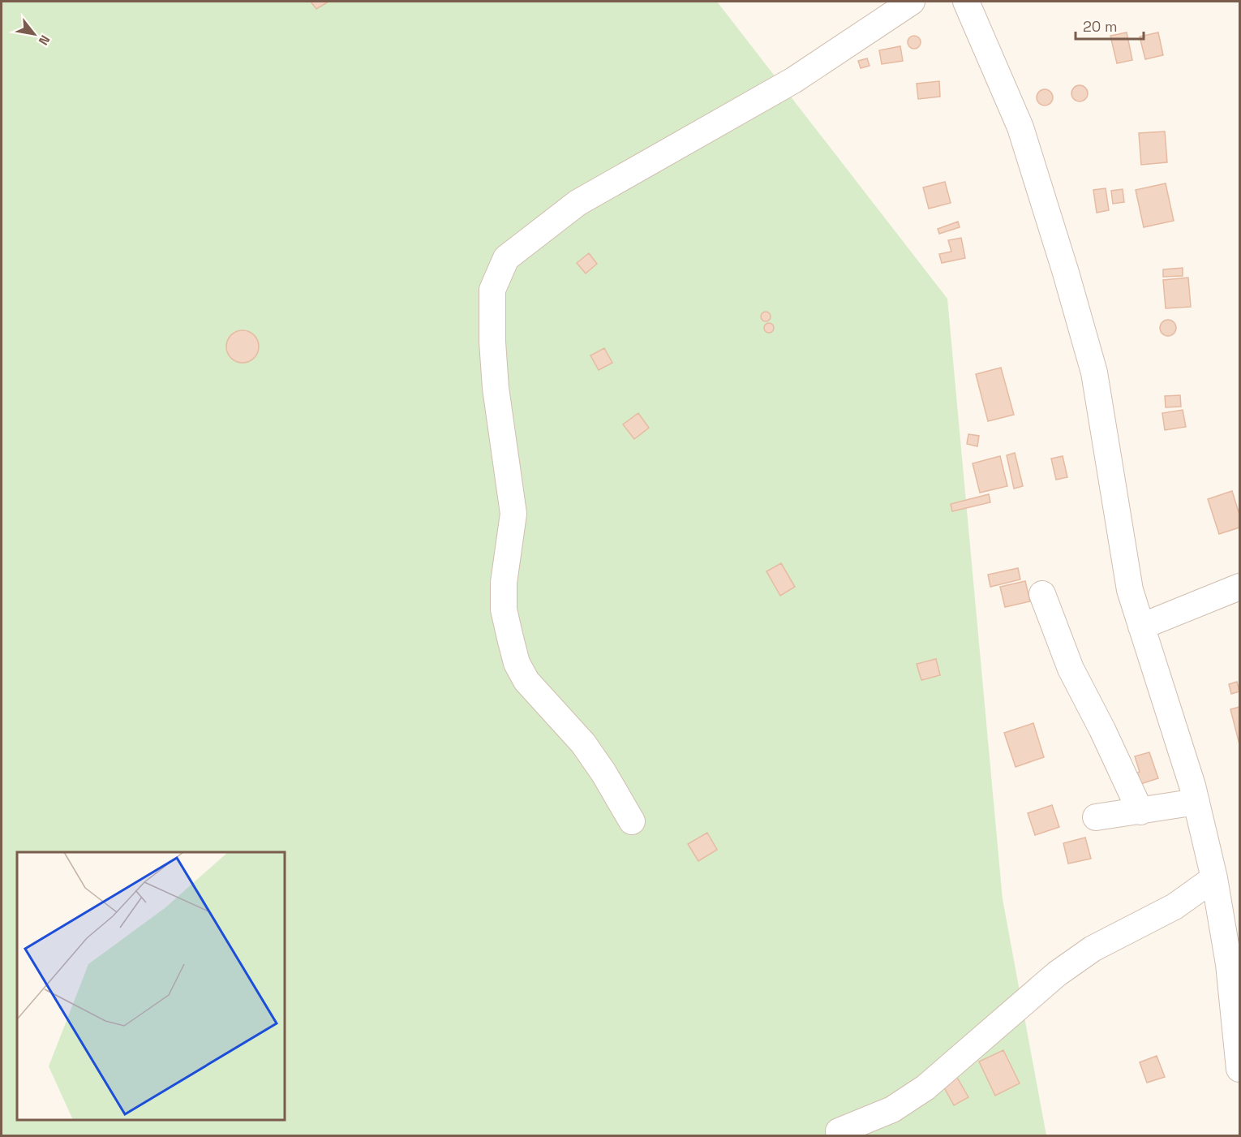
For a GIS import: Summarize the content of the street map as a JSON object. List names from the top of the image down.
{
  "scale_bar": "20 m",
  "north": "bottom right"
}
